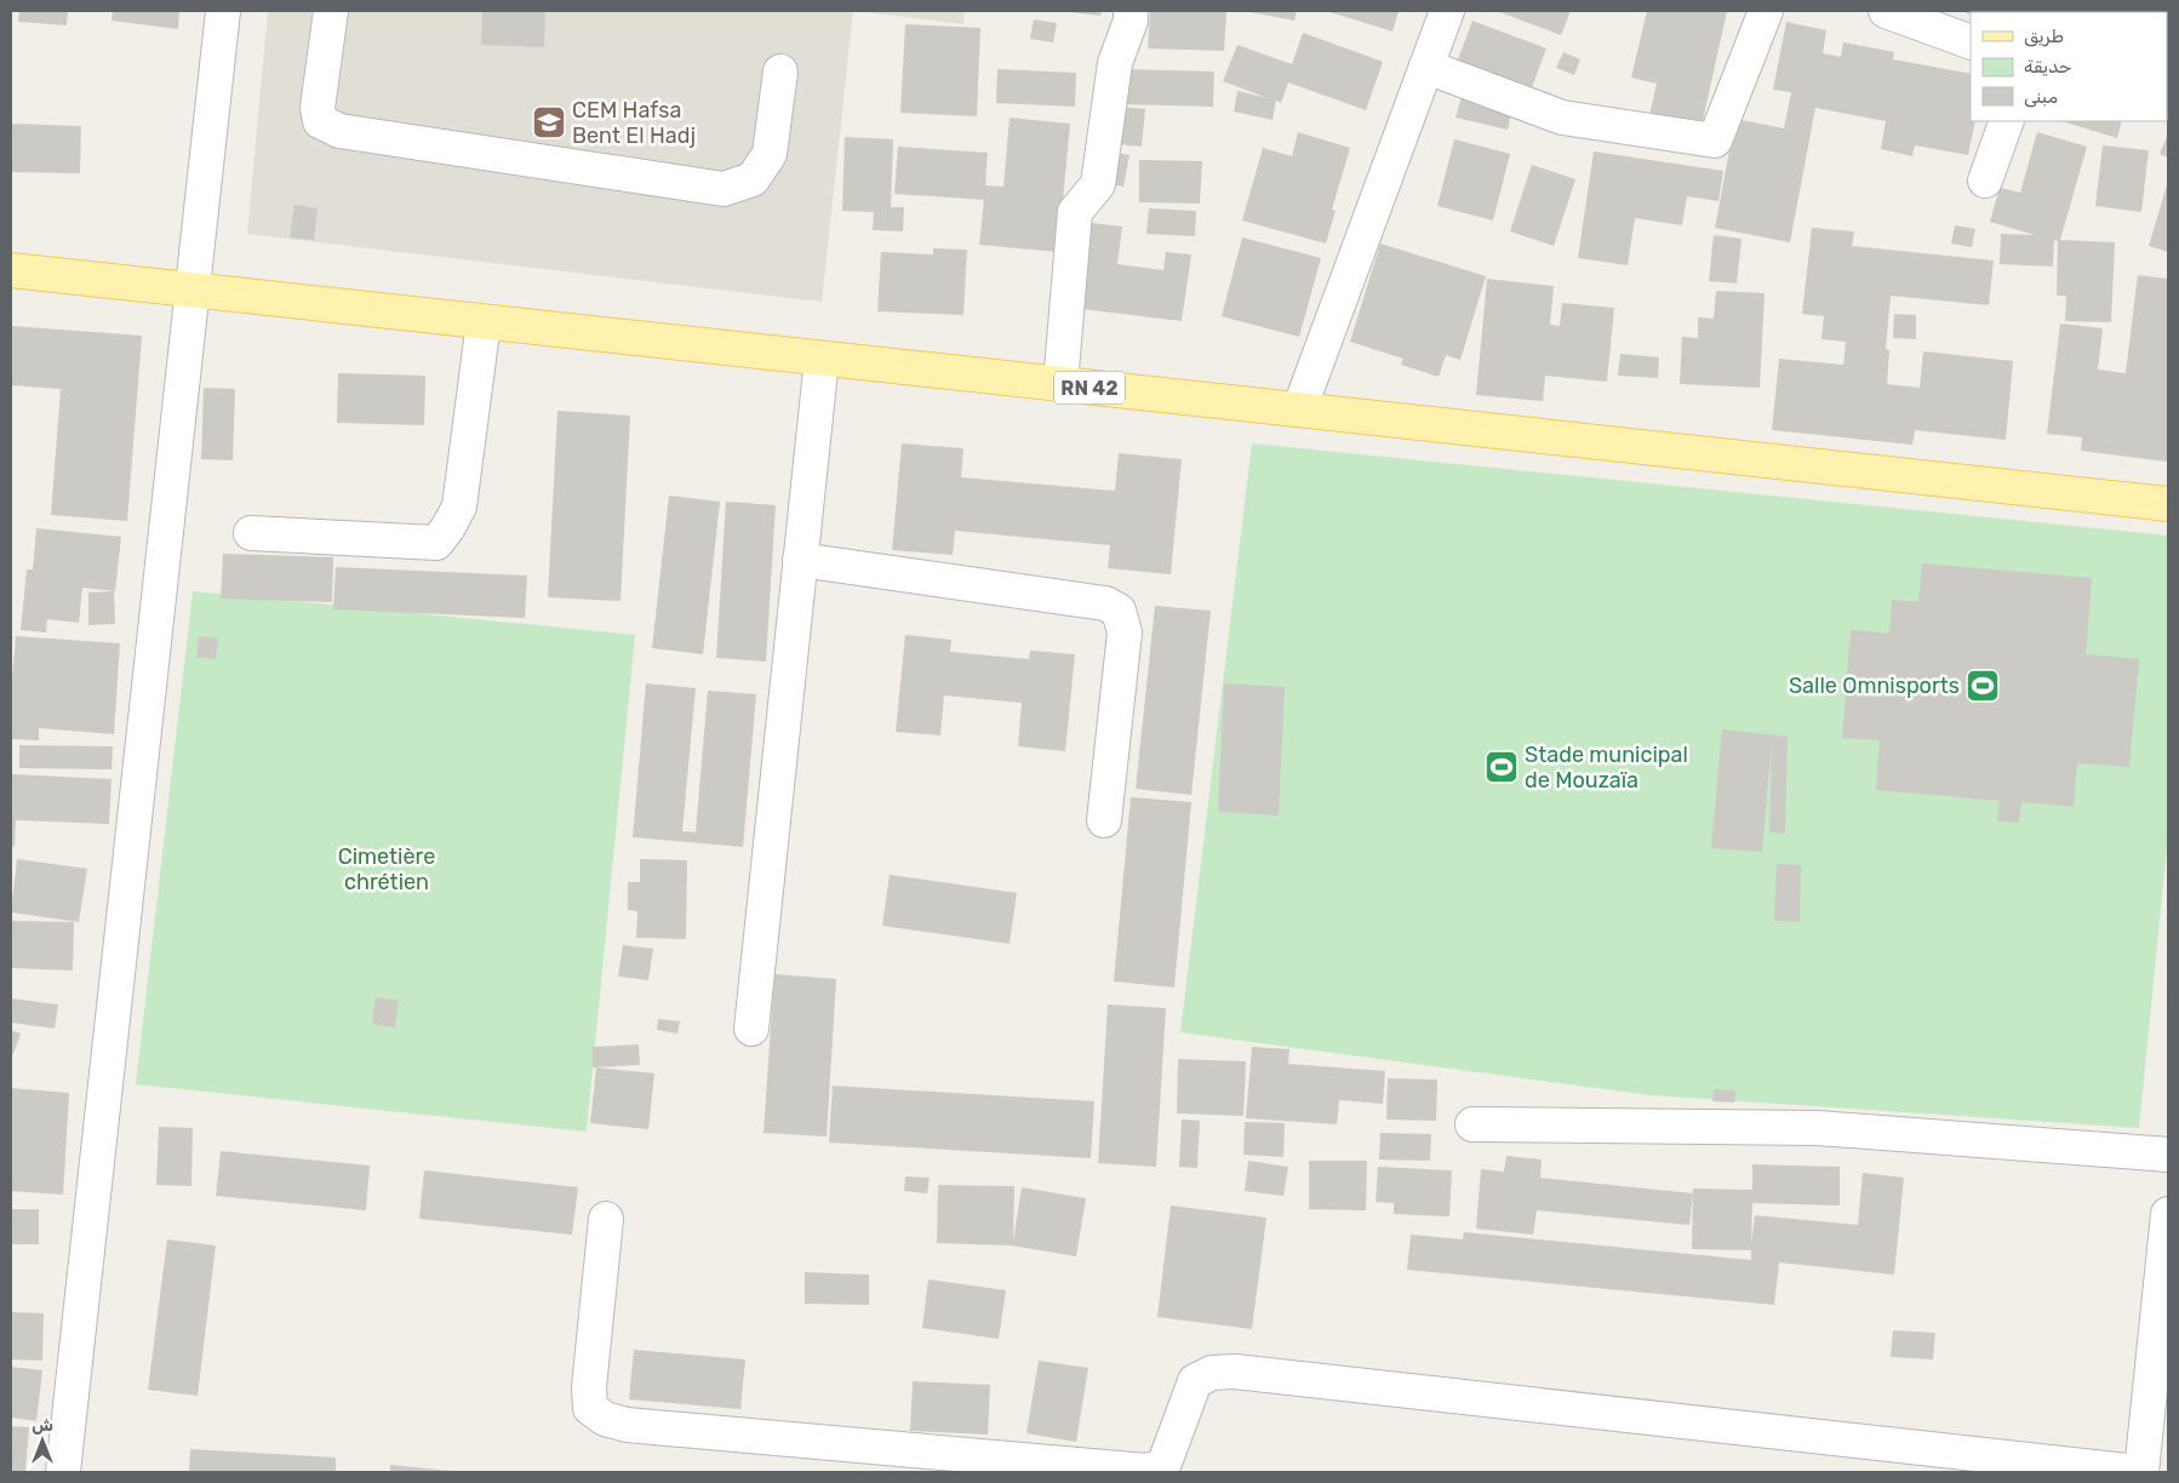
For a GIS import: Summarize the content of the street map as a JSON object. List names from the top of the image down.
{
  "streets": {
    "main road": ["RN 42"]
  },
  "parks": ["Cimetière chrétien"],
  "places": {
    "school or university": ["CEM Hafsa Bent El Hadj"],
    "sports": ["Salle Omnisports", "Stade municipal de Mouzaïa"]
  },
  "legend": ["طريق", "حديقة", "مبنى"],
  "north": "top"
}
